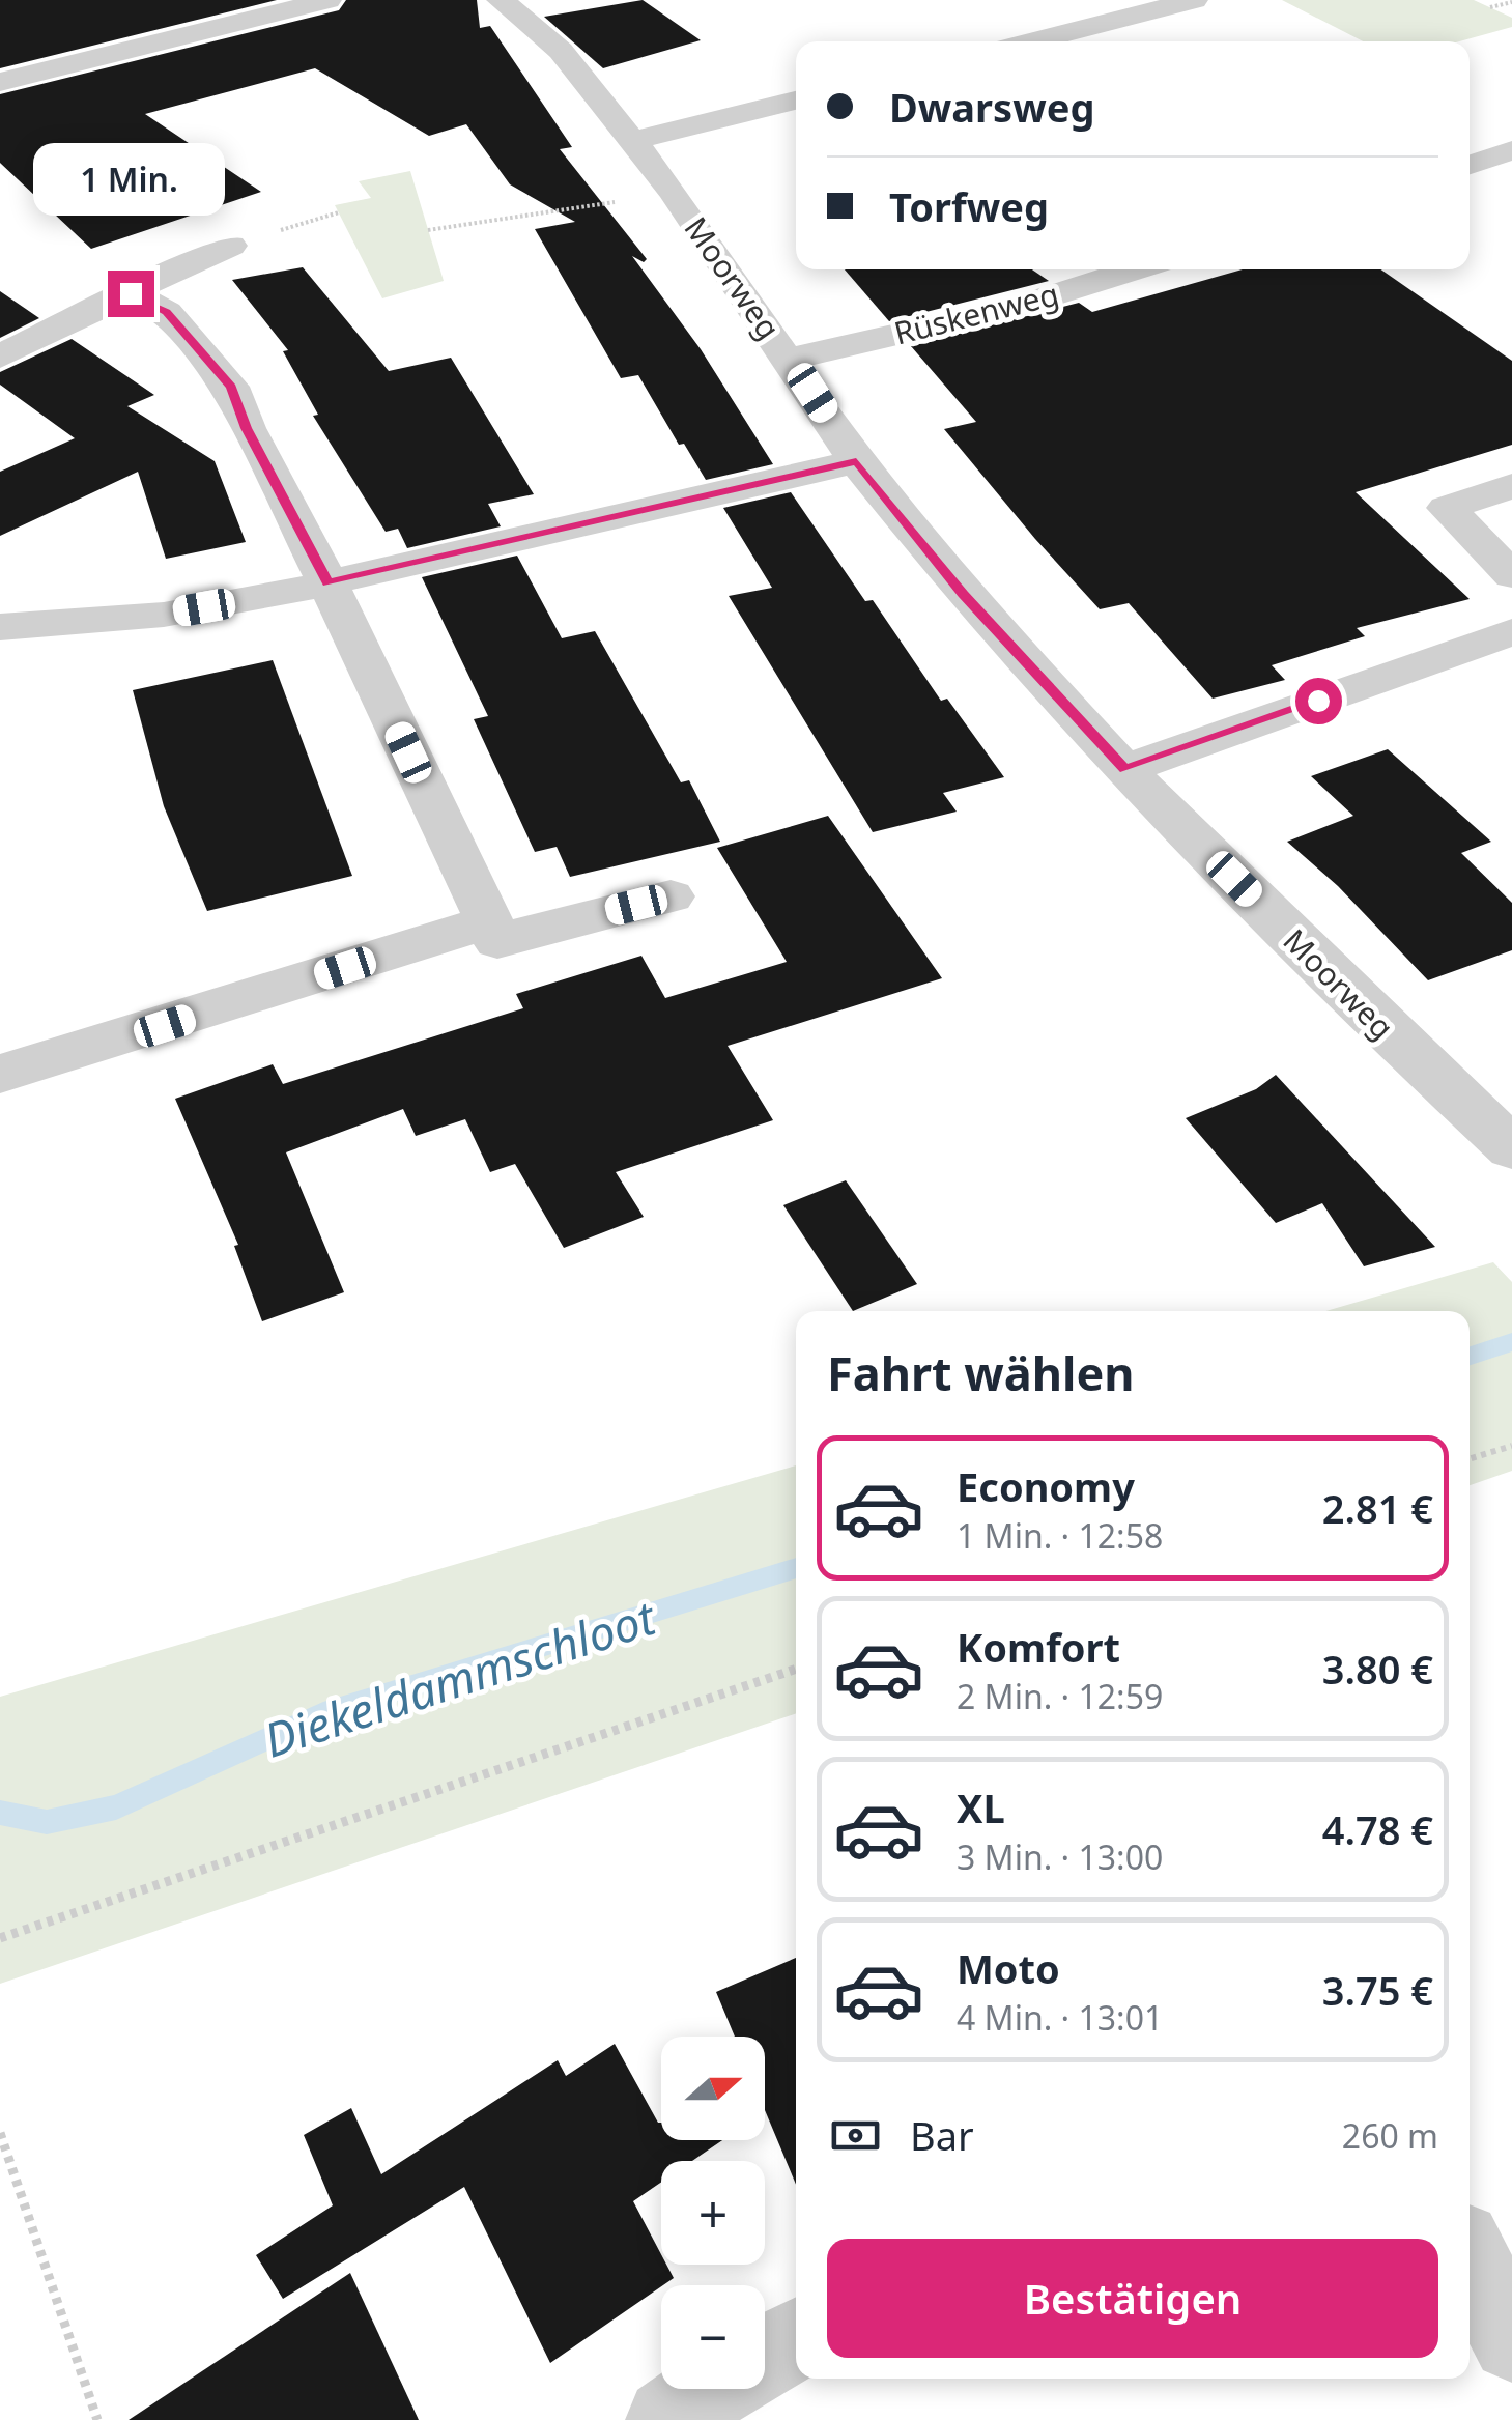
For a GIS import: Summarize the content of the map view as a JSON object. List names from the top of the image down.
{
  "streets": {
    "street": ["Moorweg", "Rüskenweg"]
  },
  "crossings": [
    ["Moorweg", "Rüskenweg"]
  ],
  "water": ["Diekeldammschloot"],
  "north": "right",
  "page": {
    "banner": ["Dwarsweg", "Torfweg"],
    "bubble": "1 Min.",
    "heading": "Fahrt wählen",
    "list": [
      {
        "name": "Economy",
        "note": "1 Min. · 12:58",
        "value": "2.81 €"
      },
      {
        "name": "Komfort",
        "note": "2 Min. · 12:59",
        "value": "3.80 €"
      },
      {
        "name": "XL",
        "note": "3 Min. · 13:00",
        "value": "4.78 €"
      },
      {
        "name": "Moto",
        "note": "4 Min. · 13:01",
        "value": "3.75 €"
      }
    ],
    "map_buttons": ["+", "−"],
    "pay": ["Bar", "260 m"],
    "buttons": "Bestätigen"
  }
}
